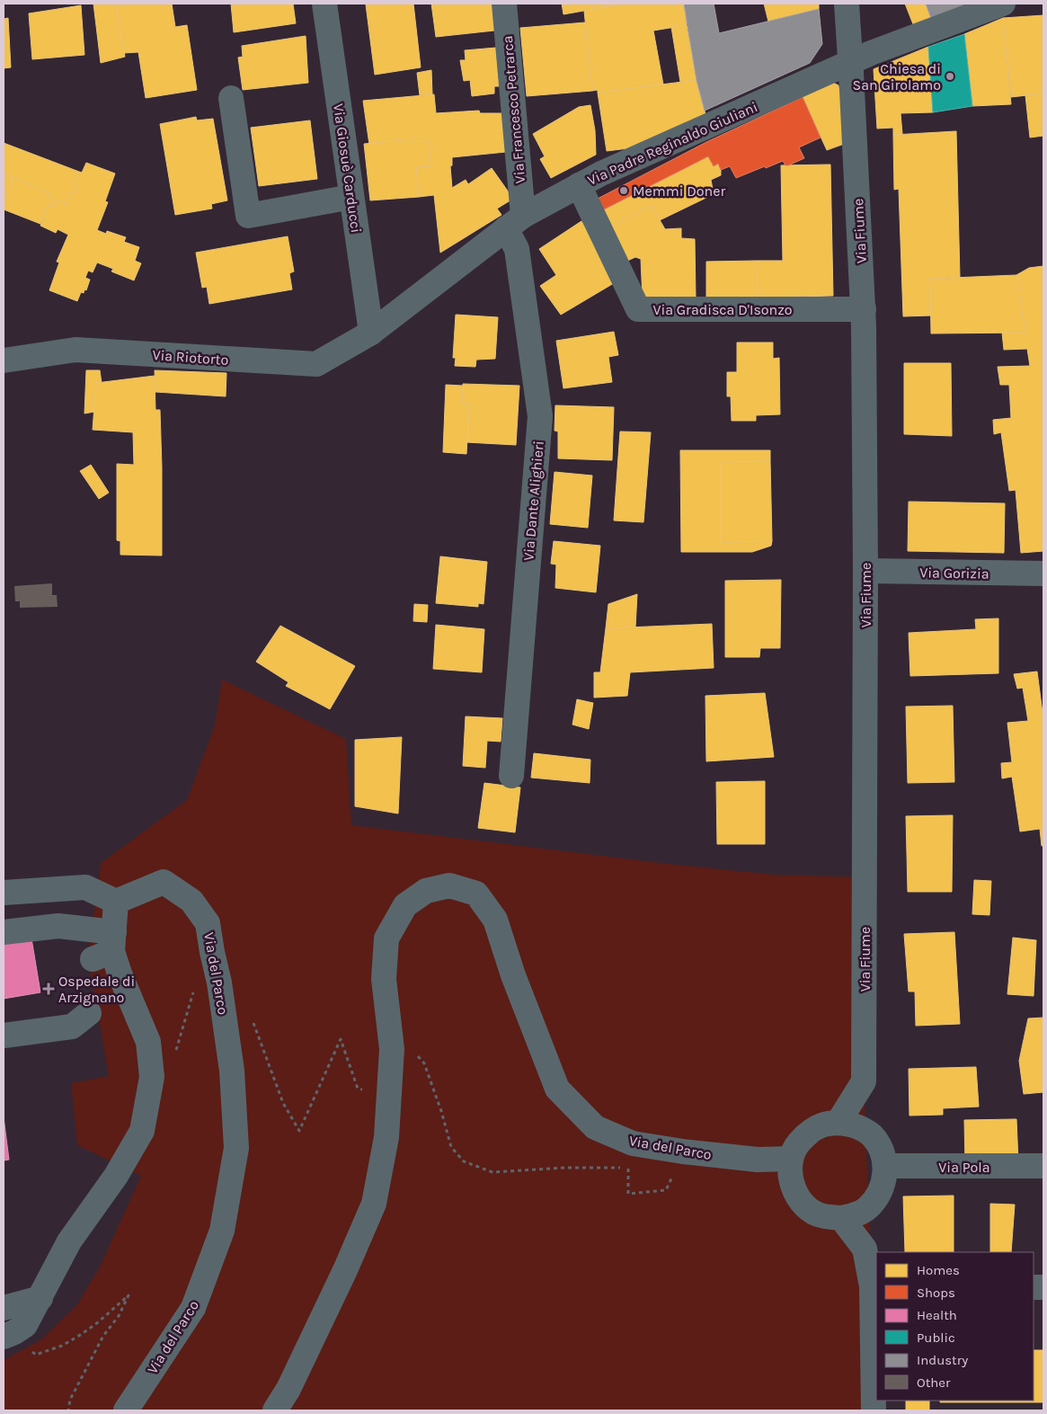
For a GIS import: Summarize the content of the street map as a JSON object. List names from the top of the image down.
{
  "streets": {
    "street": [
      "Via Francesco Petrarca",
      "Via Padre Reginaldo Giuliani",
      "Via Giosuè Carducci",
      "Via Fiume",
      "Via Gradisca D'Isonzo",
      "Via Riotorto",
      "Via Dante Alighieri",
      "Via Gorizia",
      "Via del Parco",
      "Via Pola"
    ]
  },
  "crossings": [
    ["Via Francesco Petrarca", "Via Padre Reginaldo Giuliani"],
    ["Via Francesco Petrarca", "Via Dante Alighieri"],
    ["Via Padre Reginaldo Giuliani", "Via Giosuè Carducci"],
    ["Via Padre Reginaldo Giuliani", "Via Fiume"],
    ["Via Padre Reginaldo Giuliani", "Via Gradisca D'Isonzo"],
    ["Via Padre Reginaldo Giuliani", "Via Riotorto"],
    ["Via Padre Reginaldo Giuliani", "Via Dante Alighieri"],
    ["Via Giosuè Carducci", "Via Riotorto"],
    ["Via Fiume", "Via Gradisca D'Isonzo"],
    ["Via Fiume", "Via Gorizia"],
    ["Via Fiume", "Via del Parco"],
    ["Via Fiume", "Via Pola"],
    ["Via del Parco", "Via Pola"]
  ],
  "places": {
    "other": ["Chiesa di San Girolamo", "Memmi Doner"],
    "health": ["Ospedale di Arzignano"]
  },
  "legend": [
    "Homes",
    "Shops",
    "Health",
    "Public",
    "Industry",
    "Other"
  ]
}
